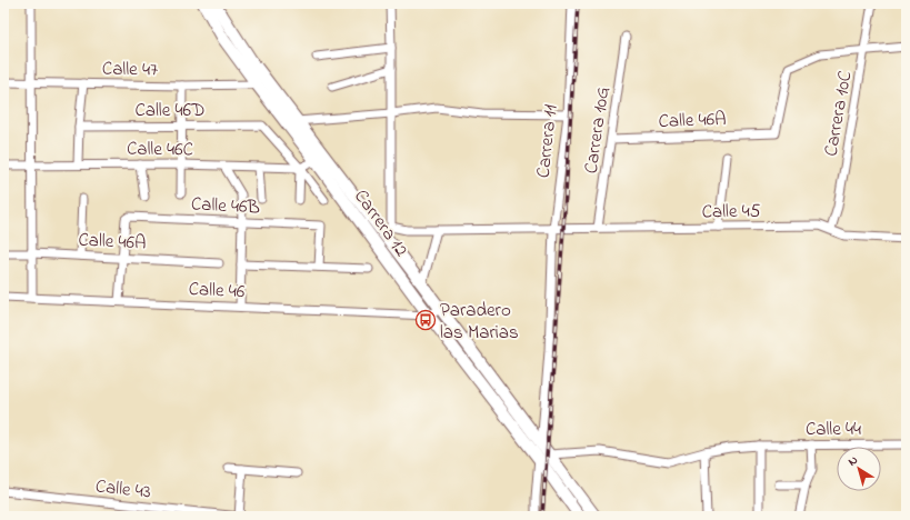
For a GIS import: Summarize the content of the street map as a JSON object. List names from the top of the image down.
{
  "streets": {
    "main road": ["Carrera 12"],
    "street": [
      "Calle 47",
      "Calle 46D",
      "Carrera 10C",
      "Calle 46A",
      "Carrera 10G",
      "Carrera 11",
      "Calle 46C",
      "Calle 46B",
      "Calle 45",
      "Calle 46",
      "Calle 44",
      "Calle 43"
    ]
  },
  "crossings": [
    ["Calle 47", "Carrera 12"],
    ["Calle 46D", "Calle 46C"],
    ["Carrera 10C", "Calle 46A"],
    ["Carrera 10C", "Calle 45"],
    ["Calle 46A", "Carrera 10G"],
    ["Calle 46A", "Calle 46B"],
    ["Carrera 10G", "Calle 45"],
    ["Carrera 11", "Calle 45"],
    ["Carrera 11", "Carrera 12"],
    ["Calle 46C", "Carrera 12"],
    ["Calle 45", "Carrera 12"],
    ["Carrera 12", "Calle 46"],
    ["Carrera 12", "Calle 44"]
  ],
  "places": {
    "bus stop": ["Paradero las Marias"]
  },
  "north": "top left"
}
